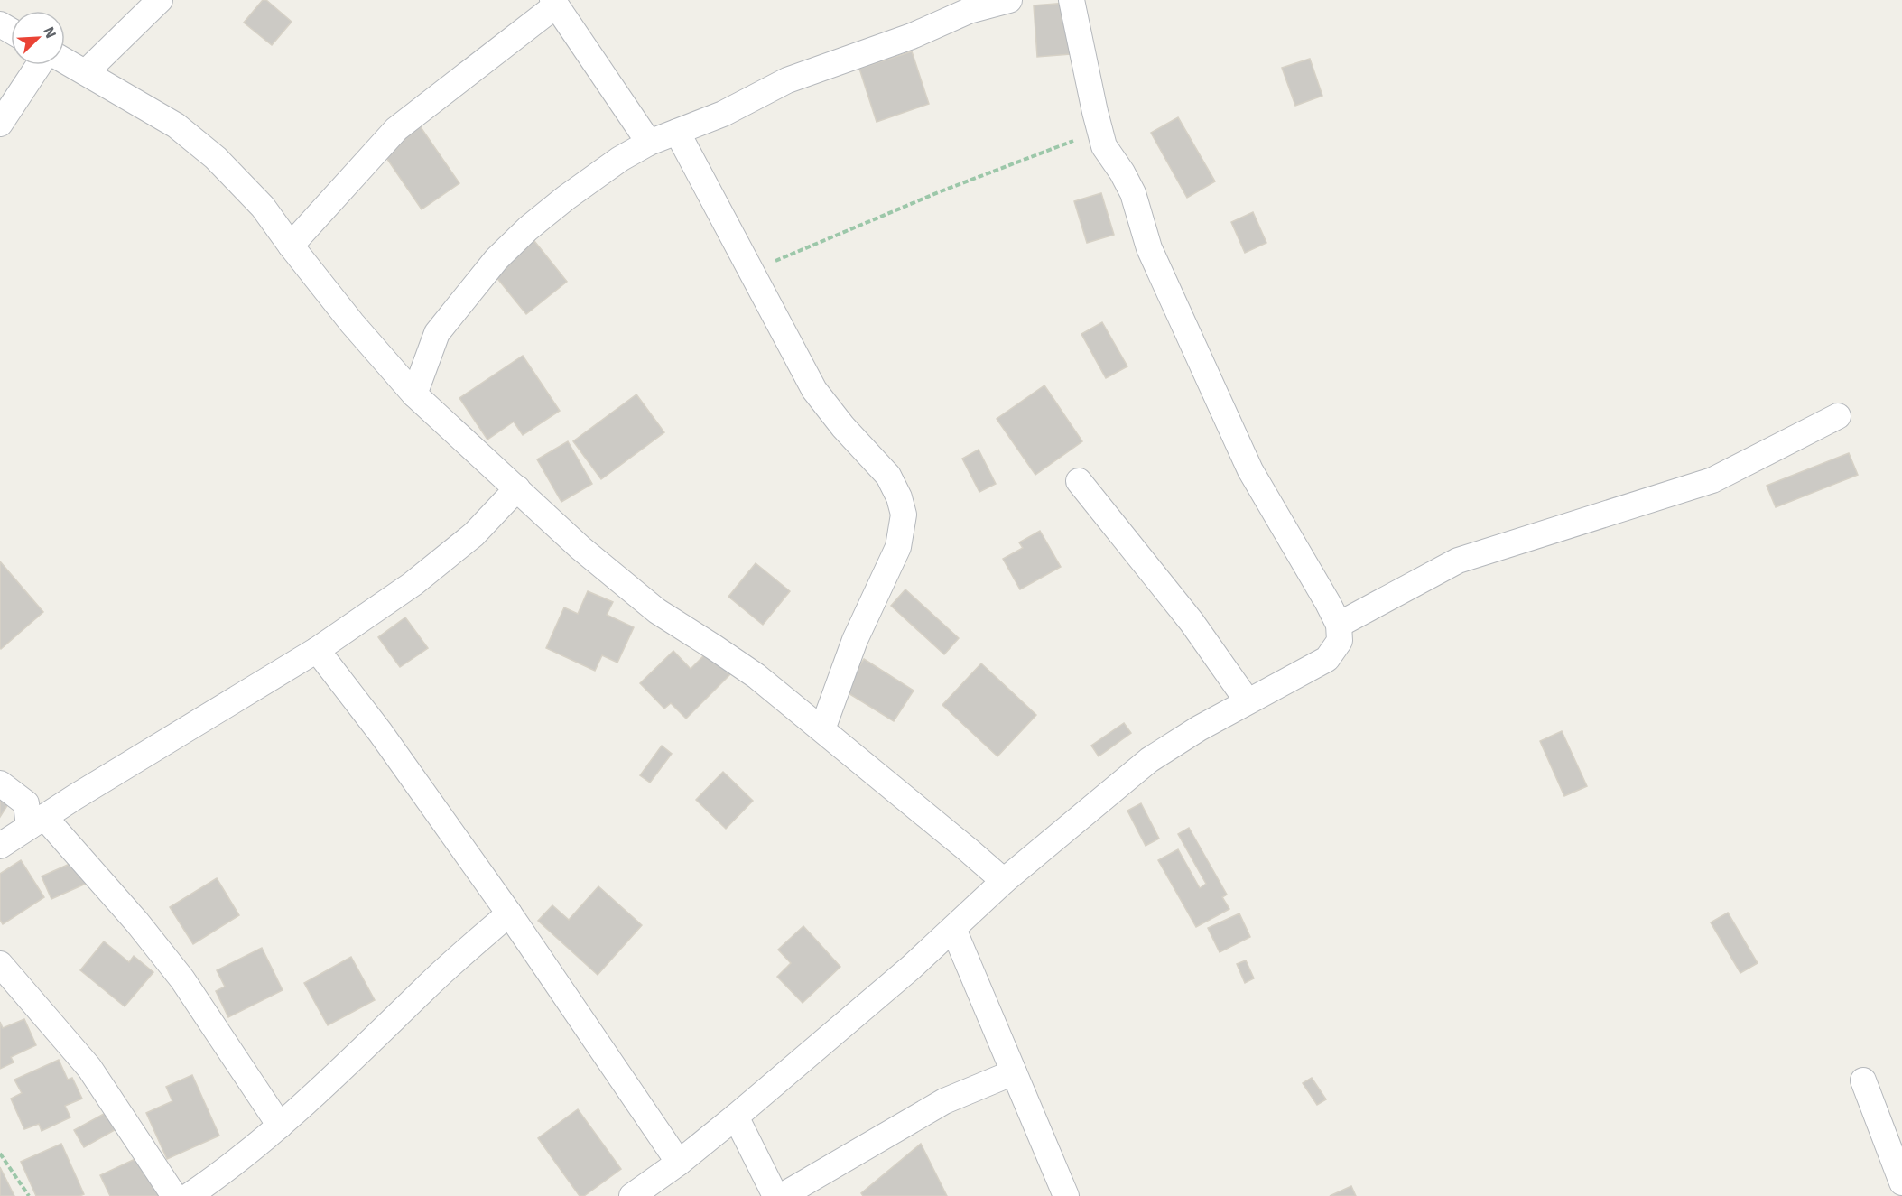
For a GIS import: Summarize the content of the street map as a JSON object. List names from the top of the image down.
{
  "north": "top right"
}
